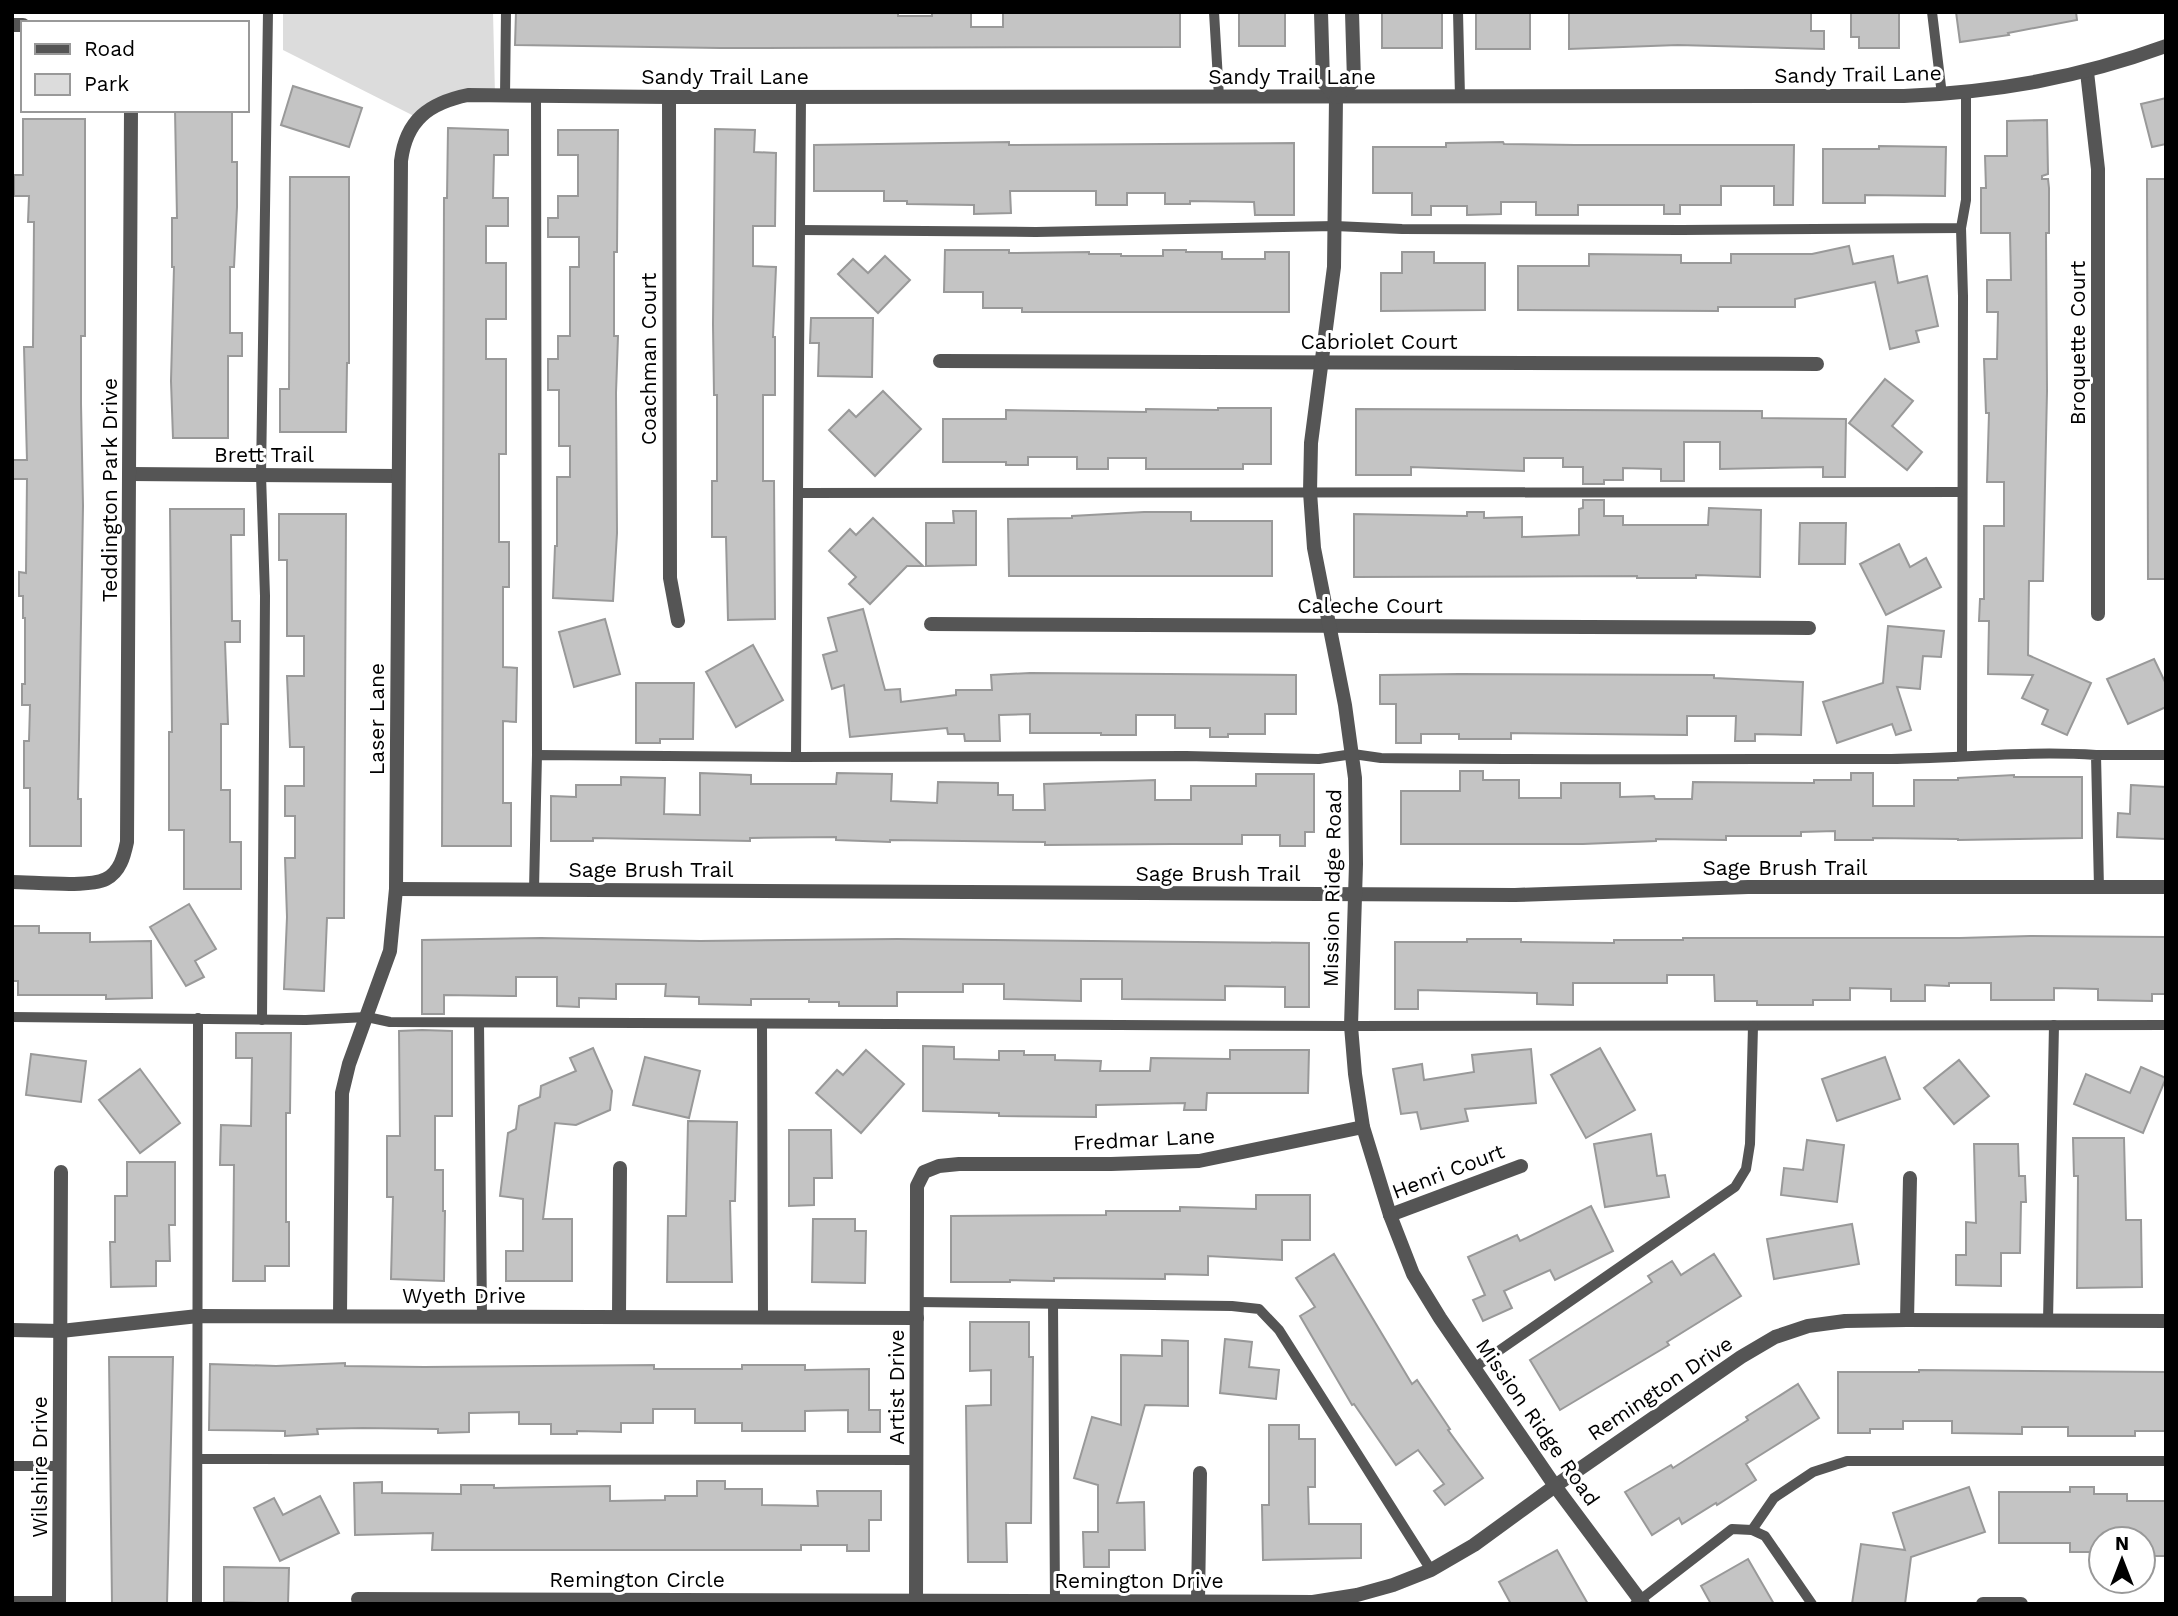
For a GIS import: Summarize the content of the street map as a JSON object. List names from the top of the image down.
{
  "streets": {
    "street": [
      "Sandy Trail Lane",
      "Cabriolet Court",
      "Broquette Court",
      "Coachman Court",
      "Brett Trail",
      "Teddington Park Drive",
      "Caleche Court",
      "Laser Lane",
      "Sage Brush Trail",
      "Mission Ridge Road",
      "Fredmar Lane",
      "Henri Court",
      "Wyeth Drive",
      "Artist Drive",
      "Remington Drive",
      "Wilshire Drive",
      "Remington Circle"
    ]
  },
  "crossings": [
    ["Sandy Trail Lane", "Broquette Court"],
    ["Sandy Trail Lane", "Coachman Court"],
    ["Sandy Trail Lane", "Laser Lane"],
    ["Sandy Trail Lane", "Mission Ridge Road"],
    ["Cabriolet Court", "Mission Ridge Road"],
    ["Brett Trail", "Teddington Park Drive"],
    ["Brett Trail", "Laser Lane"],
    ["Caleche Court", "Mission Ridge Road"],
    ["Laser Lane", "Sage Brush Trail"],
    ["Laser Lane", "Wyeth Drive"],
    ["Sage Brush Trail", "Mission Ridge Road"],
    ["Mission Ridge Road", "Fredmar Lane"],
    ["Mission Ridge Road", "Henri Court"],
    ["Mission Ridge Road", "Remington Drive"],
    ["Fredmar Lane", "Artist Drive"],
    ["Wyeth Drive", "Artist Drive"],
    ["Wyeth Drive", "Wilshire Drive"],
    ["Artist Drive", "Remington Drive"],
    ["Artist Drive", "Remington Circle"],
    ["Remington Drive", "Remington Circle"]
  ],
  "legend": ["Road", "Park"],
  "north": "top"
}
